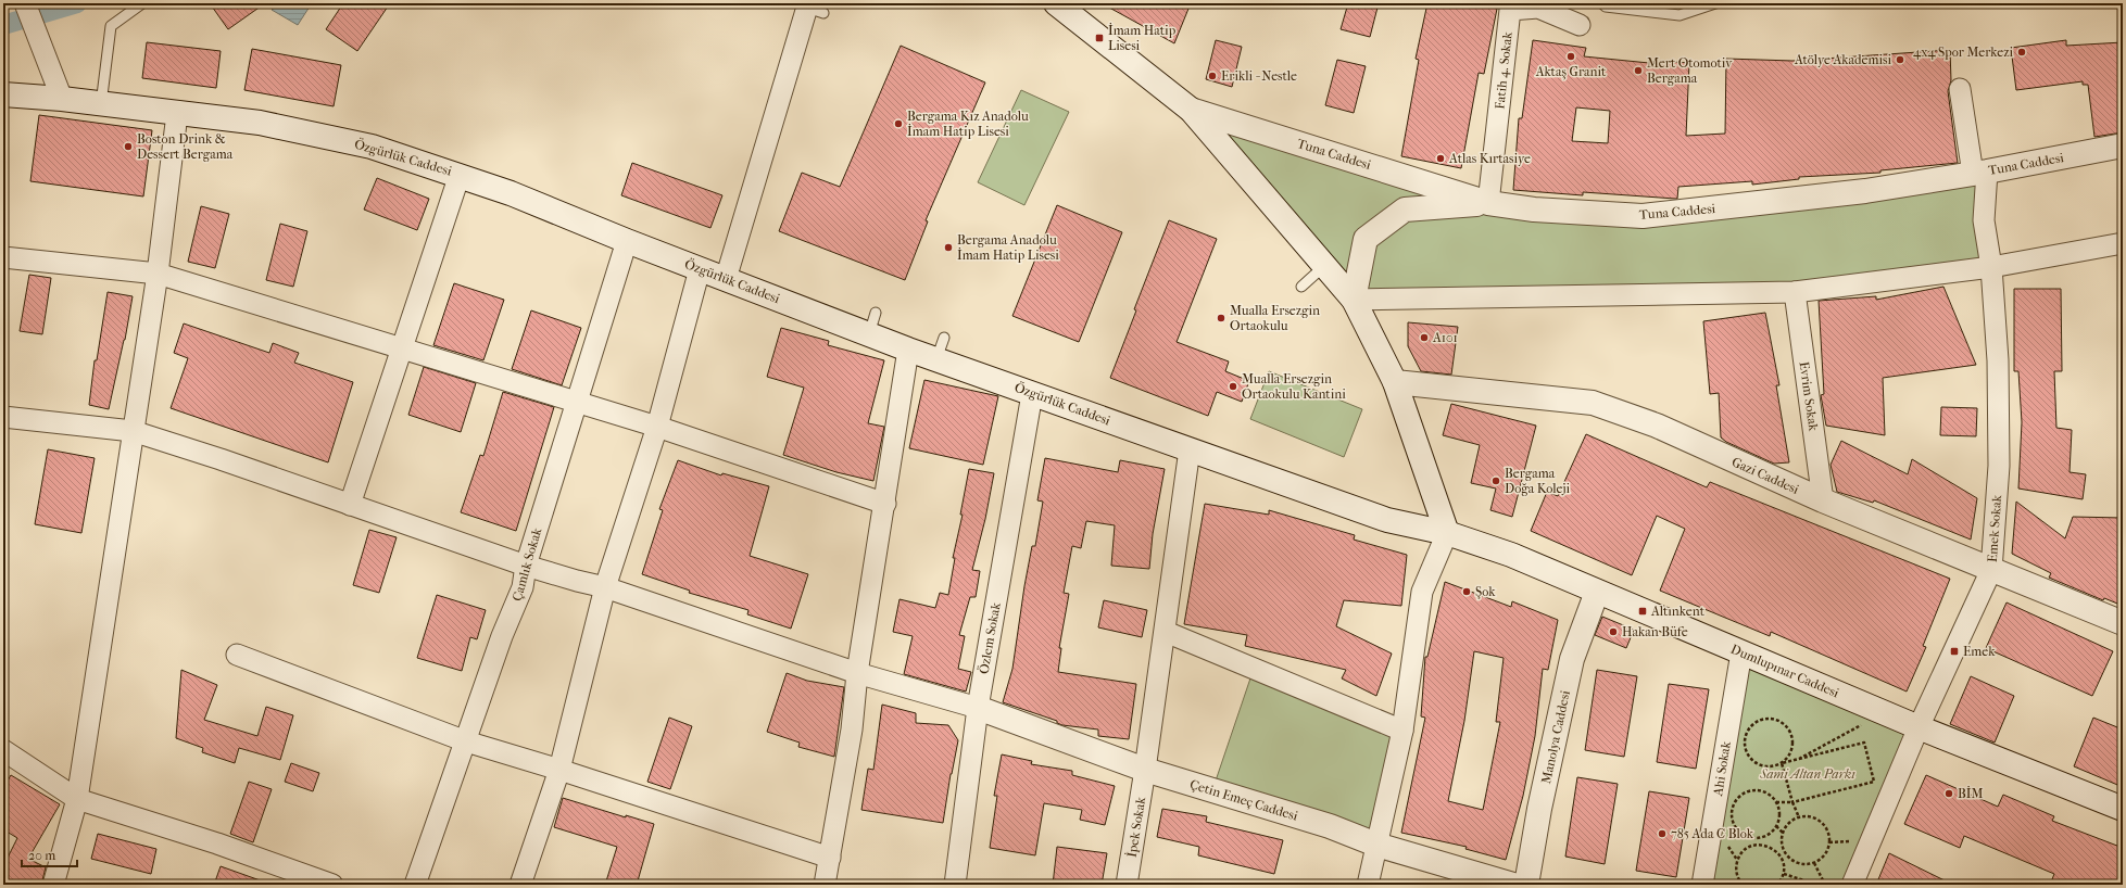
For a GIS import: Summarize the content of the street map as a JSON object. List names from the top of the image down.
{
  "streets": {
    "main road": [
      "Tuna Caddesi",
      "Özgürlük Caddesi",
      "Gazi Caddesi",
      "Dumlupınar Caddesi",
      "Manolya Caddesi",
      "Çetin Emeç Caddesi"
    ],
    "street": [
      "Fatih 4. Sokak",
      "Evrim Sokak",
      "Emek Sokak",
      "Çamlık Sokak",
      "Özlem Sokak",
      "Ahi Sokak",
      "İpek Sokak"
    ]
  },
  "crossings": [
    ["Fatih 4. Sokak", "Tuna Caddesi"],
    ["Tuna Caddesi", "Özgürlük Caddesi"],
    ["Tuna Caddesi", "Gazi Caddesi"],
    ["Tuna Caddesi", "Emek Sokak"],
    ["Tuna Caddesi", "Dumlupınar Caddesi"],
    ["Özgürlük Caddesi", "Çamlık Sokak"],
    ["Özgürlük Caddesi", "Özlem Sokak"],
    ["Özgürlük Caddesi", "Dumlupınar Caddesi"],
    ["Özgürlük Caddesi", "İpek Sokak"],
    ["Evrim Sokak", "Gazi Caddesi"],
    ["Gazi Caddesi", "Emek Sokak"],
    ["Emek Sokak", "Dumlupınar Caddesi"],
    ["Özlem Sokak", "Çetin Emeç Caddesi"],
    ["Dumlupınar Caddesi", "Manolya Caddesi"],
    ["Dumlupınar Caddesi", "Ahi Sokak"],
    ["Çetin Emeç Caddesi", "İpek Sokak"]
  ],
  "parks": ["Sami Altan Parkı"],
  "places": {
    "transit": ["İmam Hatip Lisesi", "Altınkent", "Emek"],
    "other": [
      "4x4 Spor Merkezi",
      "Aktaş Granit",
      "Atölye Akademisi",
      "Mert Otomotiv Bergama",
      "Erikli - Nestle",
      "Bergama Kız Anadolu İmam Hatip Lisesi",
      "Boston Drink & Dessert Bergama",
      "Atlas Kırtasiye",
      "Bergama Anadolu İmam Hatip Lisesi",
      "Mualla Ersezgin Ortaokulu",
      "A101",
      "Mualla Ersezgin Ortaokulu Kantini",
      "Bergama Doğa Koleji",
      "Şok",
      "Hakan Büfe",
      "BİM",
      "785 Ada C Blok"
    ]
  },
  "scale_bar": "20 m"
}
